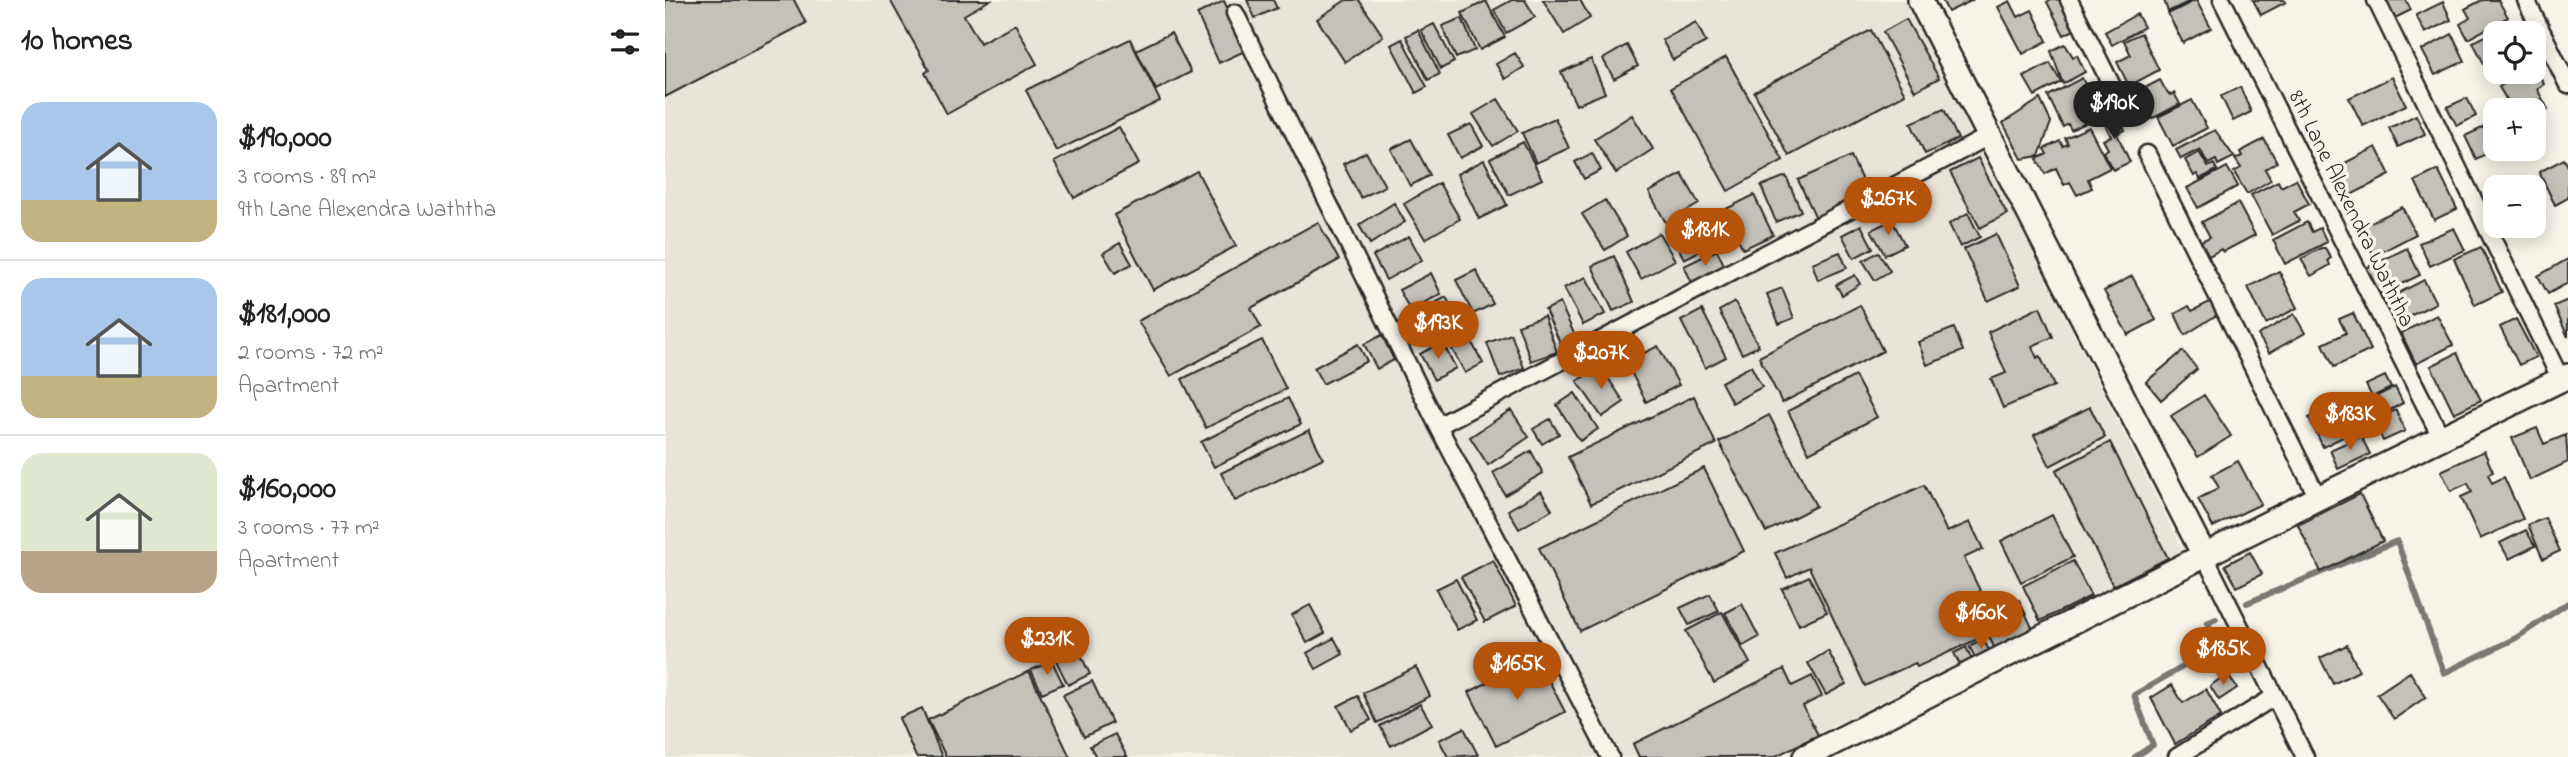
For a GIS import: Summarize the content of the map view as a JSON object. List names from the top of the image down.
{
  "streets": {
    "street": ["8th Lane Alexendra Waththa"]
  },
  "page": {
    "heading": "10 homes",
    "map_buttons": ["+", "−"],
    "price": [
      "$190K",
      "$267K",
      "$181K",
      "$193K",
      "$207K",
      "$183K",
      "$160K",
      "$231K",
      "$185K",
      "$165K"
    ],
    "list": [
      {
        "name": "$190,000",
        "note": "3 rooms · 89 m² · 9th Lane Alexendra Waththa"
      },
      {
        "name": "$181,000",
        "note": "2 rooms · 72 m² · Apartment"
      },
      {
        "name": "$160,000",
        "note": "3 rooms · 77 m² · Apartment"
      }
    ]
  }
}
